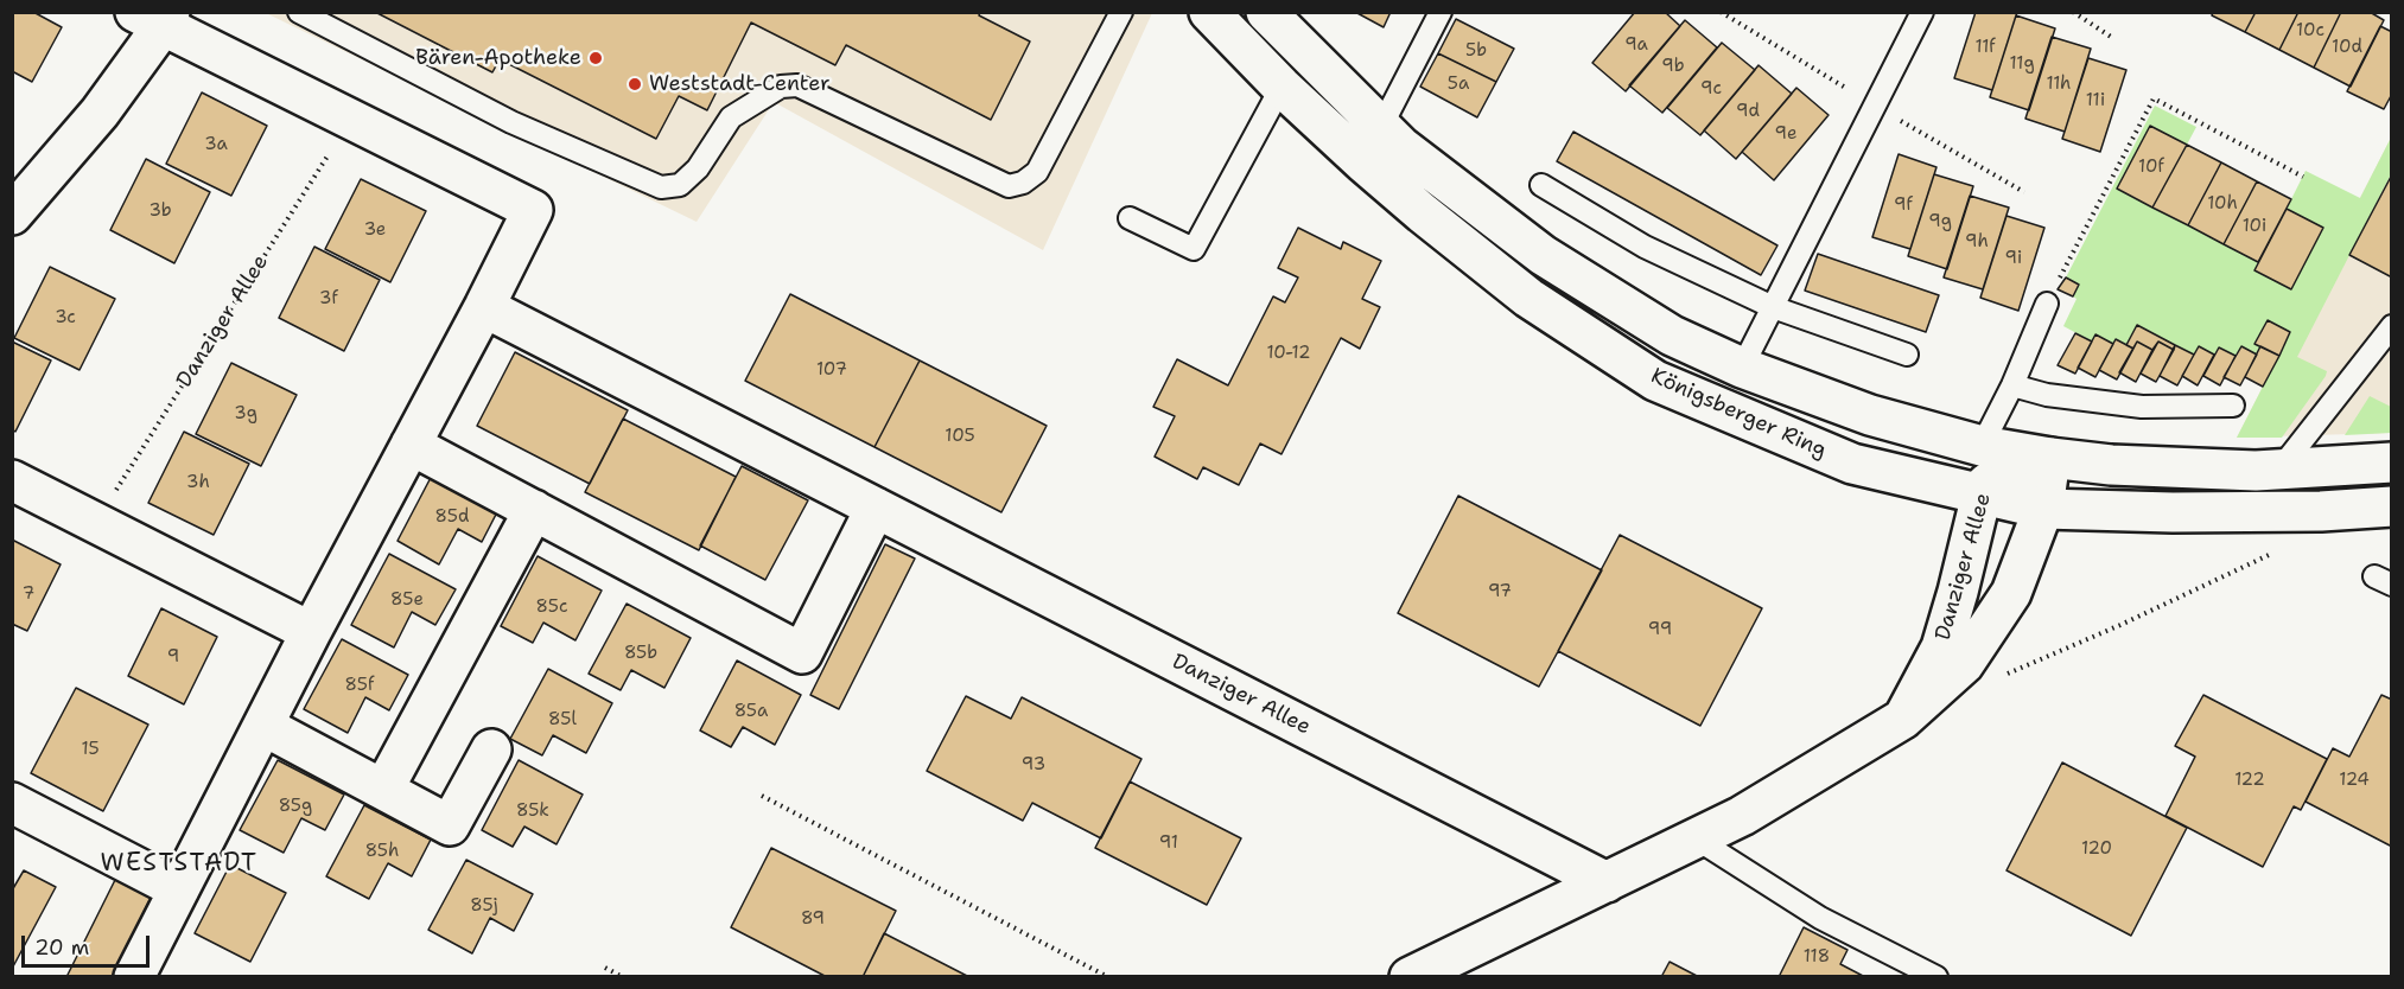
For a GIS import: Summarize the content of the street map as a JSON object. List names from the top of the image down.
{
  "streets": {
    "street": ["Danziger Allee", "Königsberger Ring"]
  },
  "crossings": [
    ["Danziger Allee", "Königsberger Ring"]
  ],
  "districts": ["WESTSTADT"],
  "places": ["Bären-Apotheke", "Weststadt-Center"],
  "house_numbers": [
    "10c",
    "9a",
    "11f",
    "10d",
    "5b",
    "11g",
    "9b",
    "5a",
    "11h",
    "9c",
    "11i",
    "9d",
    "9e",
    "3a",
    "10f",
    "10h",
    "9f",
    "3b",
    "9g",
    "10i",
    "3e",
    "9h",
    "9i",
    "3f",
    "3c",
    "10-12",
    "107",
    "3g",
    "105",
    "3h",
    "85d",
    "97",
    "7",
    "85e",
    "85c",
    "99",
    "85b",
    "9",
    "85f",
    "85a",
    "85l",
    "15",
    "93",
    "122",
    "124",
    "85g",
    "85k",
    "91",
    "120",
    "85h",
    "85j",
    "89",
    "118"
  ],
  "scale_bar": "20 m"
}
